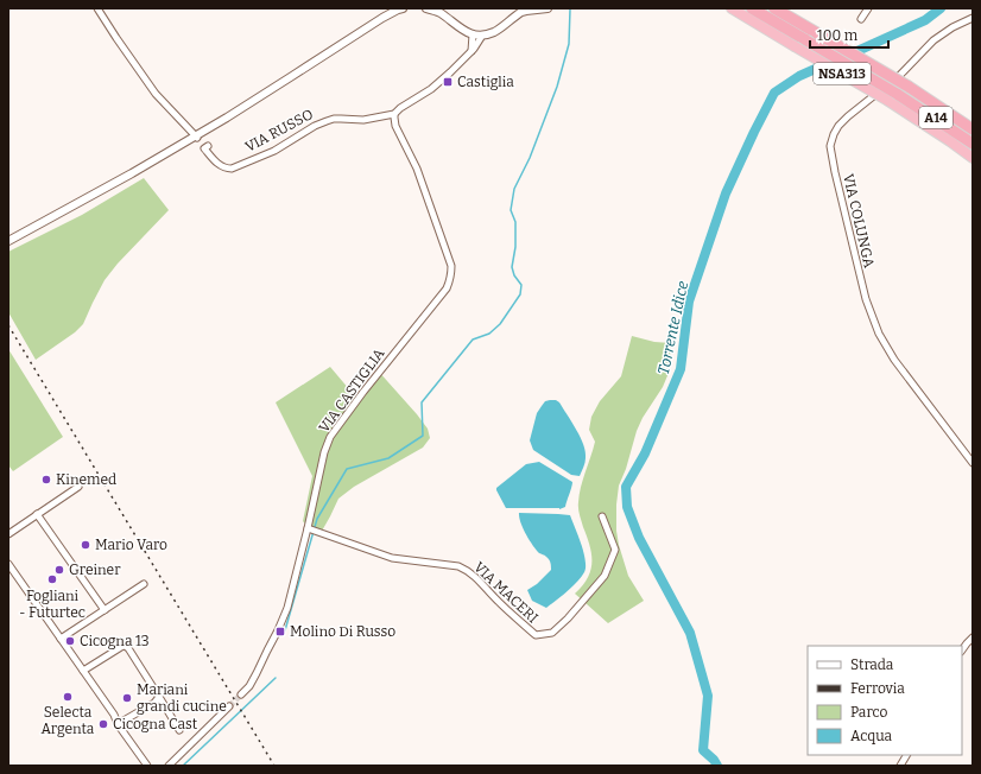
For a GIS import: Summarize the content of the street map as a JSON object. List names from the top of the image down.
{
  "streets": {
    "highway": ["NSA313", "A14"],
    "street": [
      "VIA RUSSO",
      "VIA COLUNGA",
      "VIA CASTIGLIA",
      "VIA MACERI"
    ]
  },
  "crossings": [
    ["VIA RUSSO", "VIA CASTIGLIA"],
    ["VIA CASTIGLIA", "VIA MACERI"]
  ],
  "water": ["Torrente Idice"],
  "places": {
    "transit": ["Castiglia", "Molino Di Russo"],
    "other": [
      "Kinemed",
      "Mario Varo",
      "Greiner",
      "Fogliani - Futurtec",
      "Cicogna 13",
      "Selecta Argenta",
      "Mariani grandi cucine",
      "Cicogna Cast"
    ]
  },
  "legend": [
    "Strada",
    "Ferrovia",
    "Parco",
    "Acqua"
  ],
  "scale_bar": "100 m"
}
